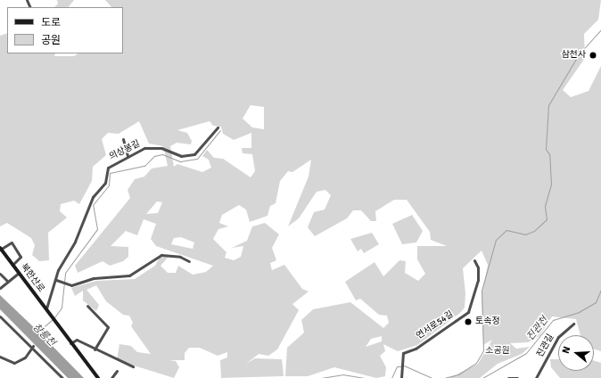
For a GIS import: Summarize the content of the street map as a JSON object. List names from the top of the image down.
{
  "streets": {
    "main road": ["북한산로"],
    "street": ["의상봉길", "연서로54길", "진관길"]
  },
  "crossings": [
    ["의상봉길", "북한산로"]
  ],
  "water": ["진관천", "창릉천"],
  "parks": ["소공원"],
  "places": ["삼천사", "토속정"],
  "legend": ["도로", "공원"],
  "north": "left"
}
